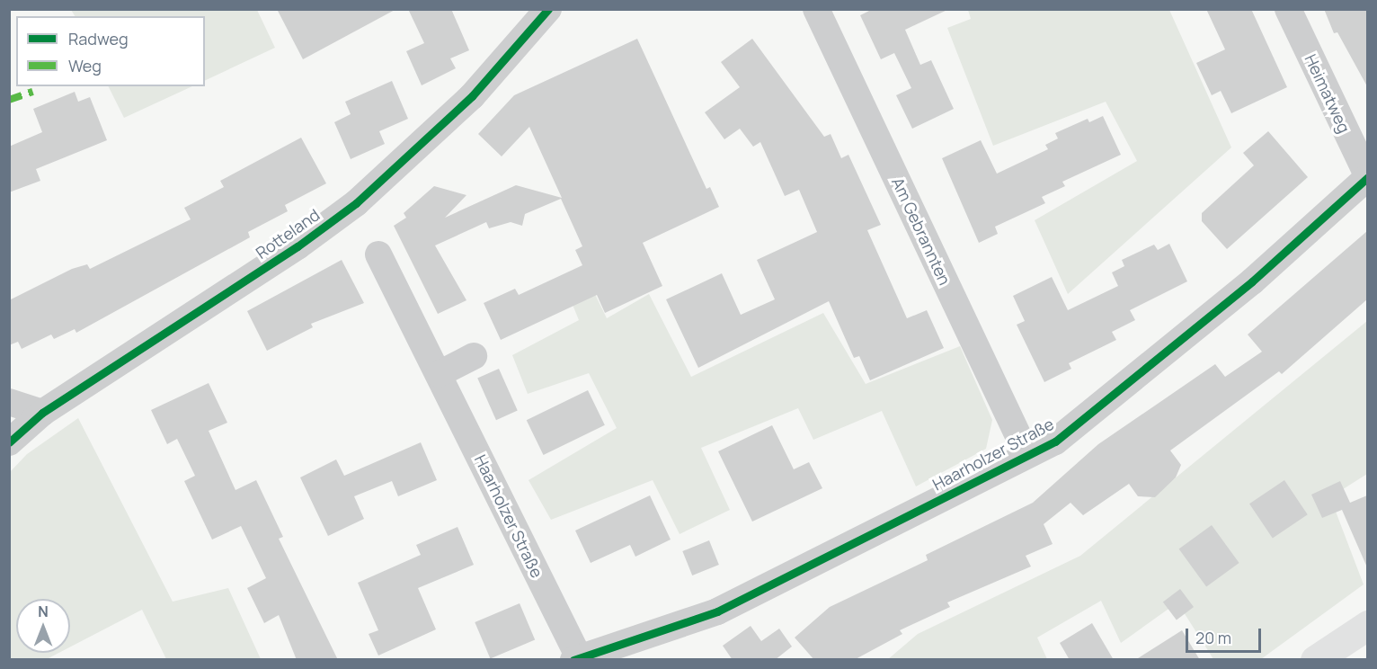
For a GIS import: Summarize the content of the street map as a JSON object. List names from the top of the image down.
{
  "streets": {
    "street": [
      "Heimatweg",
      "Am Gebrannten",
      "Rotteland",
      "Haarholzer Straße"
    ]
  },
  "crossings": [
    ["Heimatweg", "Haarholzer Straße"],
    ["Am Gebrannten", "Haarholzer Straße"]
  ],
  "legend": ["Radweg", "Weg"],
  "scale_bar": "20 m",
  "north": "top"
}
